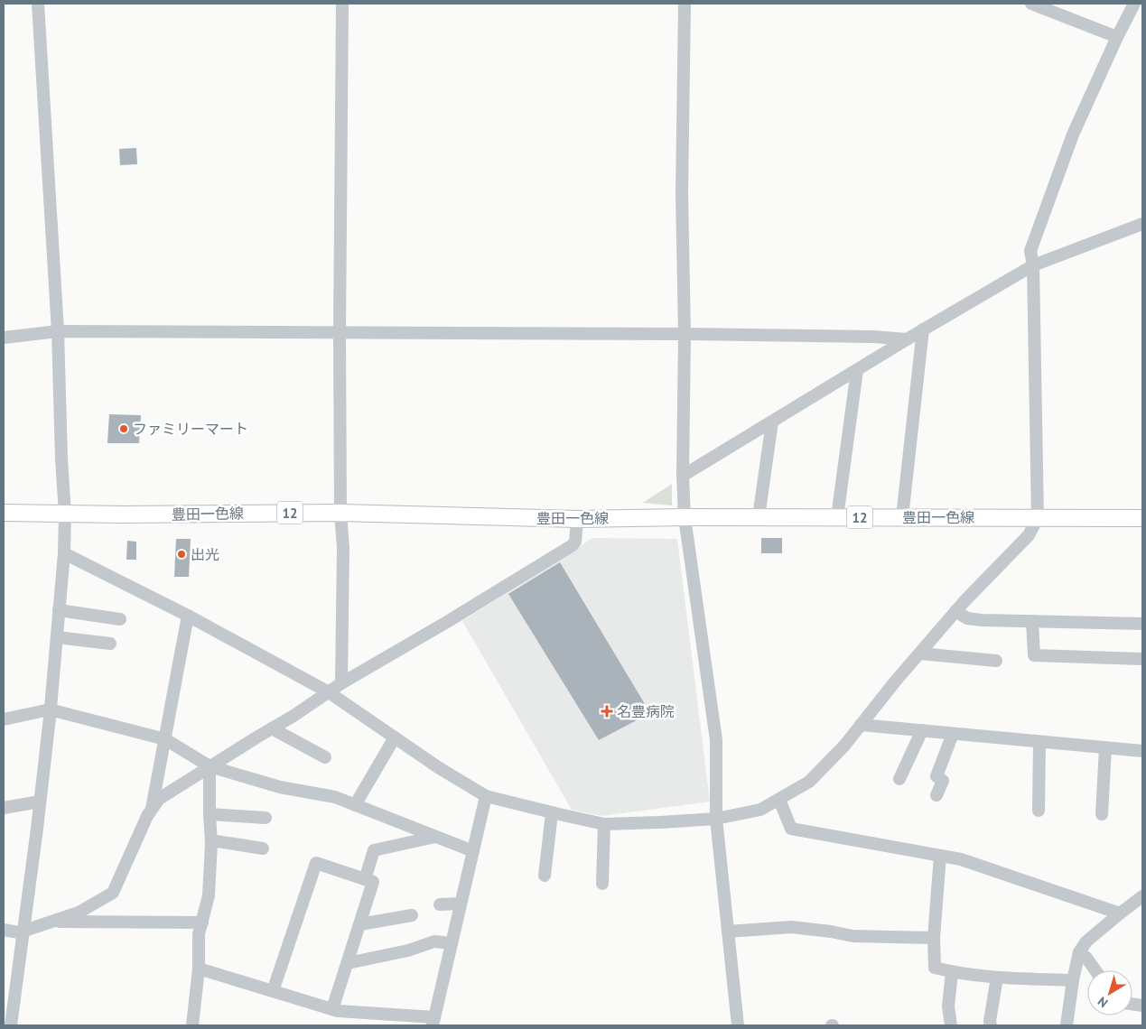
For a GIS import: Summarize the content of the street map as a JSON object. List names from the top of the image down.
{
  "streets": {
    "main road": ["12", "豊田一色線"]
  },
  "places": {
    "other": ["ファミリーマート", "出光"],
    "health": ["名豊病院"]
  },
  "north": "bottom left"
}
